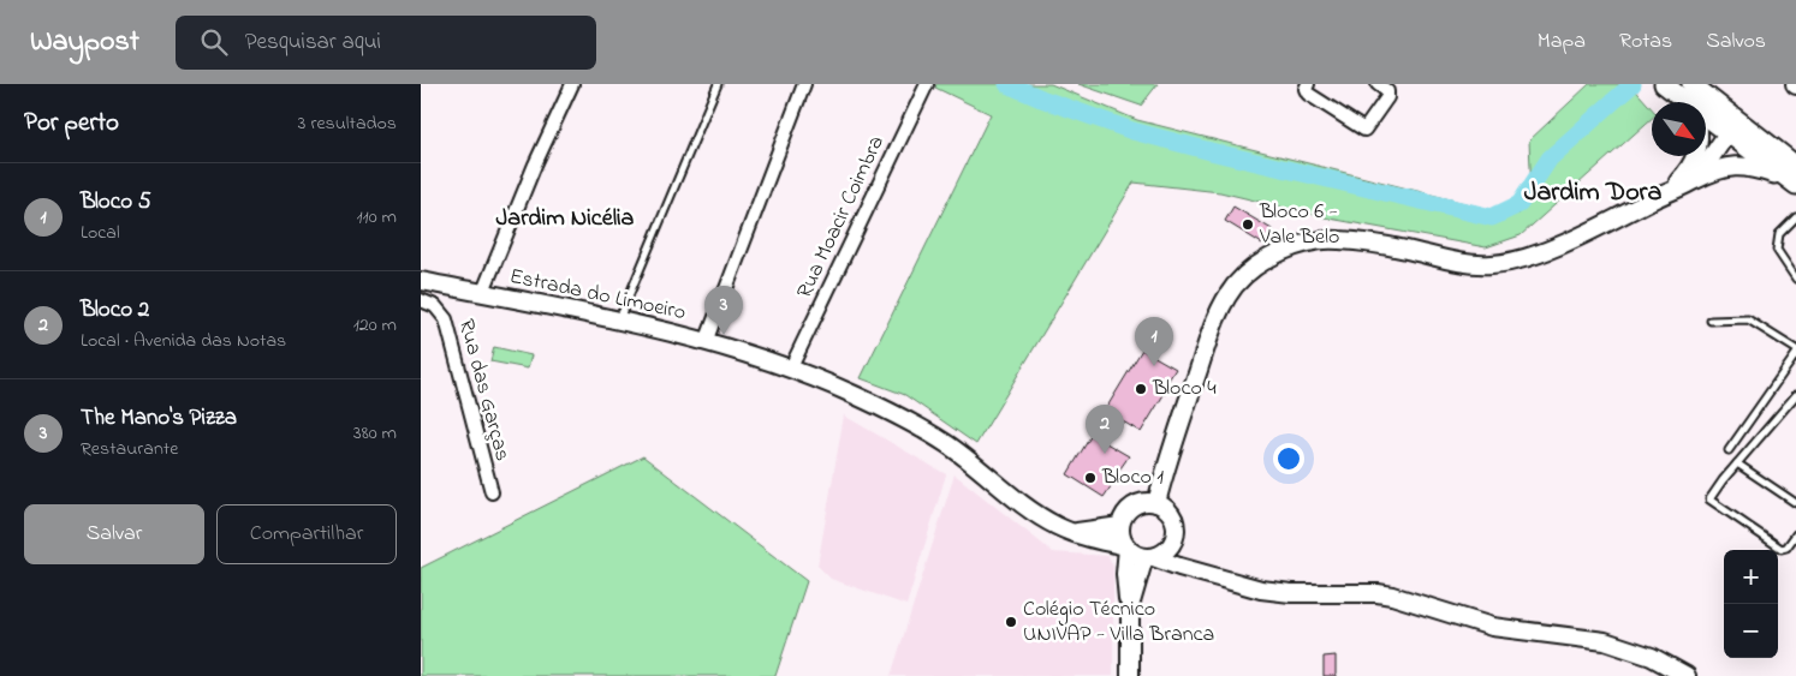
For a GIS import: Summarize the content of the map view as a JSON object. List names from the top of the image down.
{
  "streets": {
    "main road": ["Estrada do Limoeiro"],
    "street": ["Rua Moacir Coimbra", "Rua das Garças"]
  },
  "crossings": [
    ["Rua Moacir Coimbra", "Estrada do Limoeiro"]
  ],
  "districts": ["Jardim Dora", "Jardim Nicélia"],
  "places": [
    "Bloco 6 - Vale Belo",
    "Bloco 4",
    "Bloco 1",
    "Colégio Técnico UNIVAP - Villa Branca"
  ],
  "north": "bottom right",
  "page": {
    "header": "Waypost",
    "search": "Pesquisar aqui",
    "nav": ["Mapa", "Rotas", "Salvos"],
    "heading": ["Por perto", "3 resultados"],
    "list": [
      {
        "mark": "1",
        "name": "Bloco 5",
        "note": "Local",
        "value": "110 m"
      },
      {
        "mark": "2",
        "name": "Bloco 2",
        "note": "Local · Avenida das Notas",
        "value": "120 m"
      },
      {
        "mark": "3",
        "name": "The Mano's Pizza",
        "note": "Restaurante",
        "value": "380 m"
      }
    ],
    "pins": ["3", "1", "2"],
    "buttons": ["Salvar", "Compartilhar"],
    "map_buttons": ["+", "−"]
  }
}
